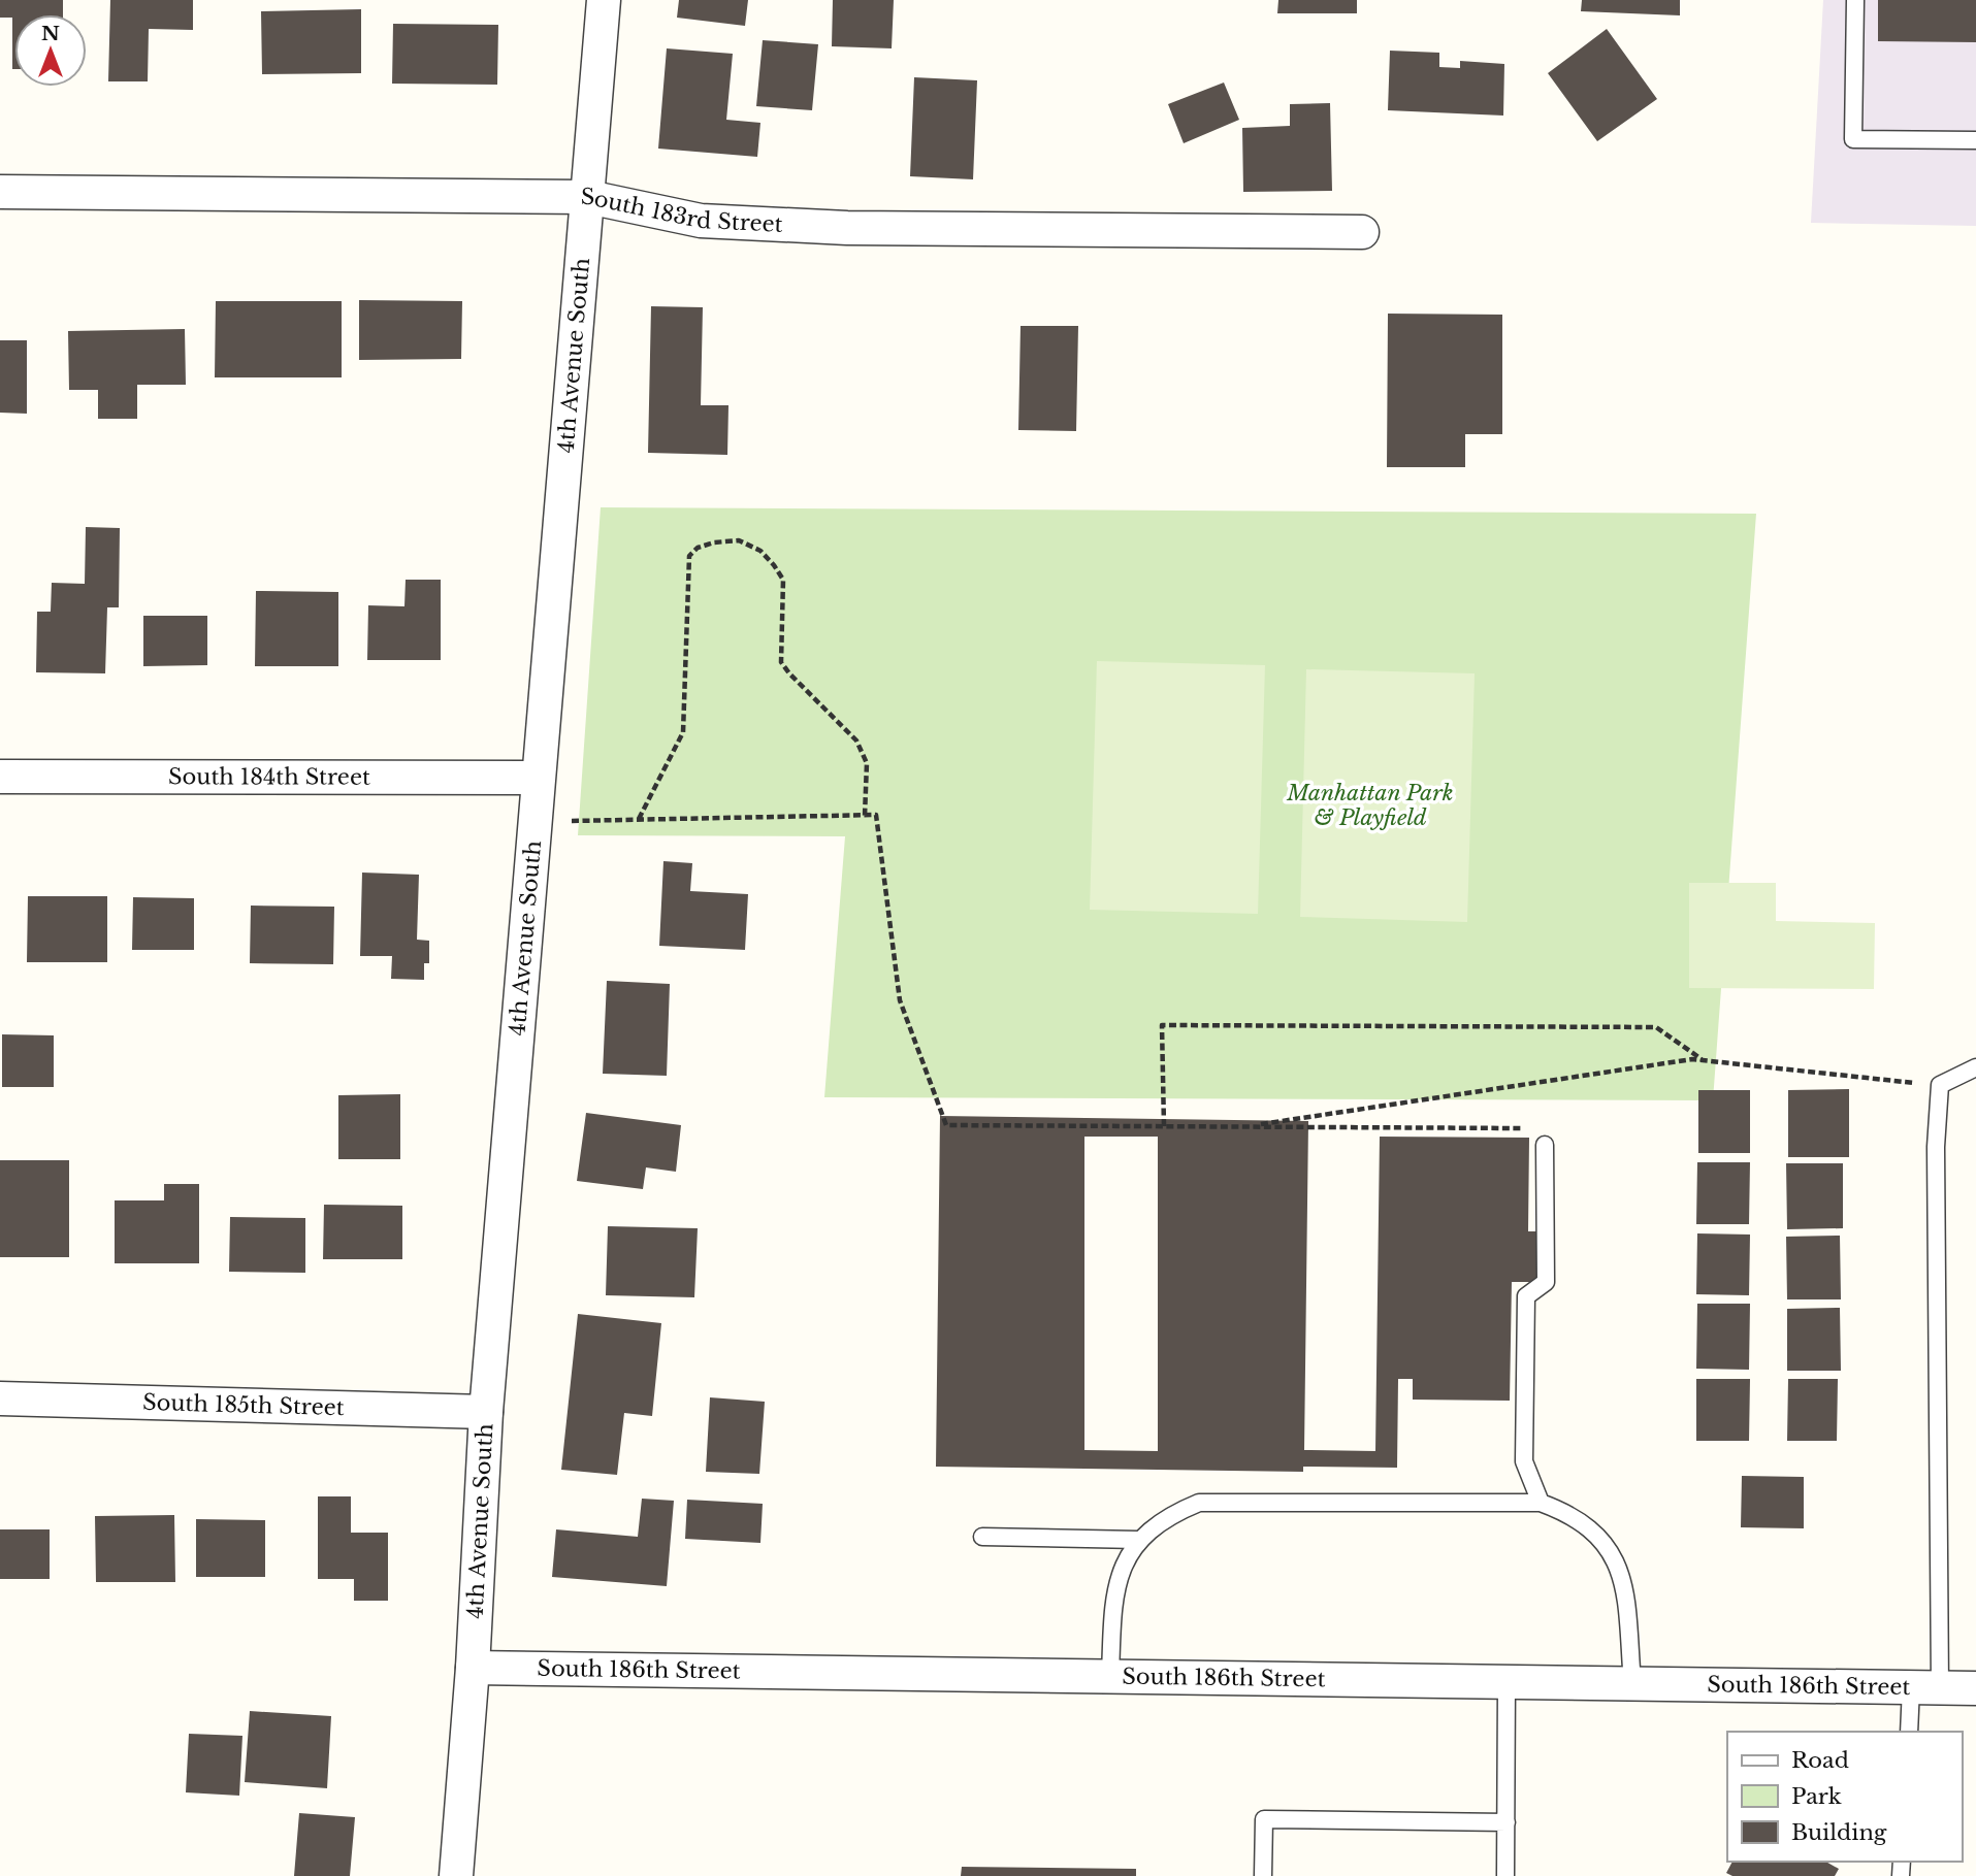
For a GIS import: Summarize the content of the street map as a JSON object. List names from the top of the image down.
{
  "streets": {
    "street": [
      "South 183rd Street",
      "4th Avenue South",
      "South 184th Street",
      "South 185th Street",
      "South 186th Street"
    ]
  },
  "crossings": [
    ["South 183rd Street", "4th Avenue South"],
    ["4th Avenue South", "South 184th Street"],
    ["4th Avenue South", "South 185th Street"],
    ["4th Avenue South", "South 186th Street"]
  ],
  "parks": ["Manhattan Park & Playfield"],
  "legend": ["Road", "Park", "Building"],
  "north": "top"
}
